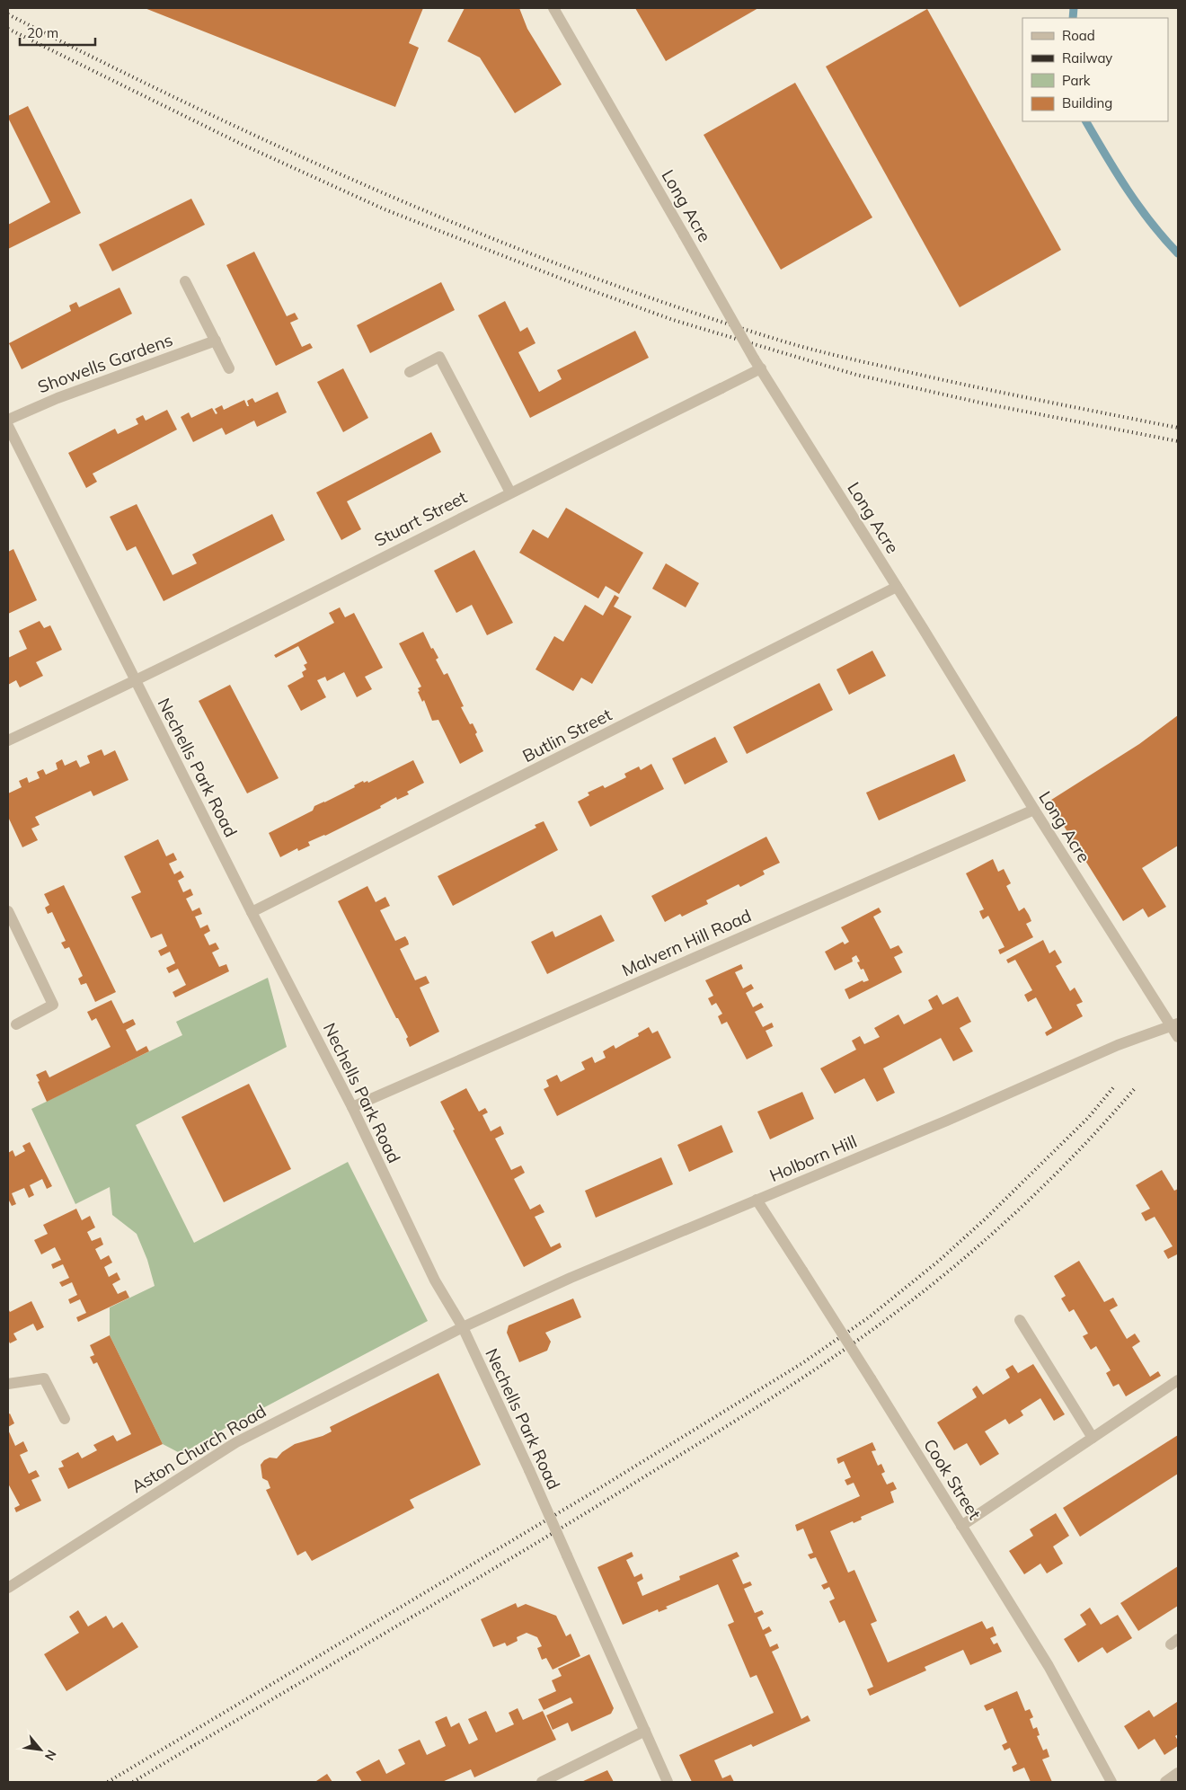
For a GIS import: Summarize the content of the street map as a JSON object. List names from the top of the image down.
{
  "streets": {
    "street": [
      "Long Acre",
      "Showells Gardens",
      "Stuart Street",
      "Butlin Street",
      "Nechells Park Road",
      "Malvern Hill Road",
      "Holborn Hill",
      "Aston Church Road",
      "Cook Street"
    ]
  },
  "crossings": [
    ["Long Acre", "Stuart Street"],
    ["Long Acre", "Butlin Street"],
    ["Long Acre", "Malvern Hill Road"],
    ["Long Acre", "Holborn Hill"],
    ["Stuart Street", "Nechells Park Road"],
    ["Butlin Street", "Nechells Park Road"],
    ["Nechells Park Road", "Malvern Hill Road"],
    ["Nechells Park Road", "Holborn Hill"],
    ["Nechells Park Road", "Aston Church Road"],
    ["Holborn Hill", "Aston Church Road"],
    ["Holborn Hill", "Cook Street"]
  ],
  "legend": [
    "Road",
    "Railway",
    "Park",
    "Building"
  ],
  "scale_bar": "20 m",
  "north": "bottom right"
}
